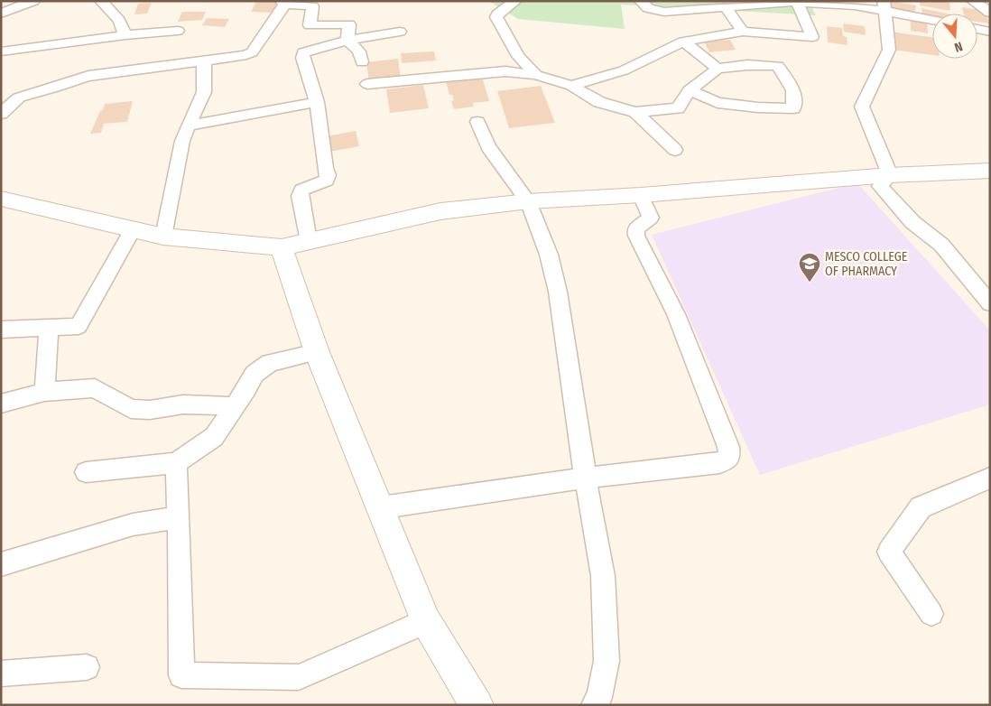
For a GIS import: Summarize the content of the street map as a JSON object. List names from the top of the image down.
{
  "places": {
    "school or university": ["MESCO COLLEGE OF PHARMACY"]
  },
  "north": "bottom"
}
